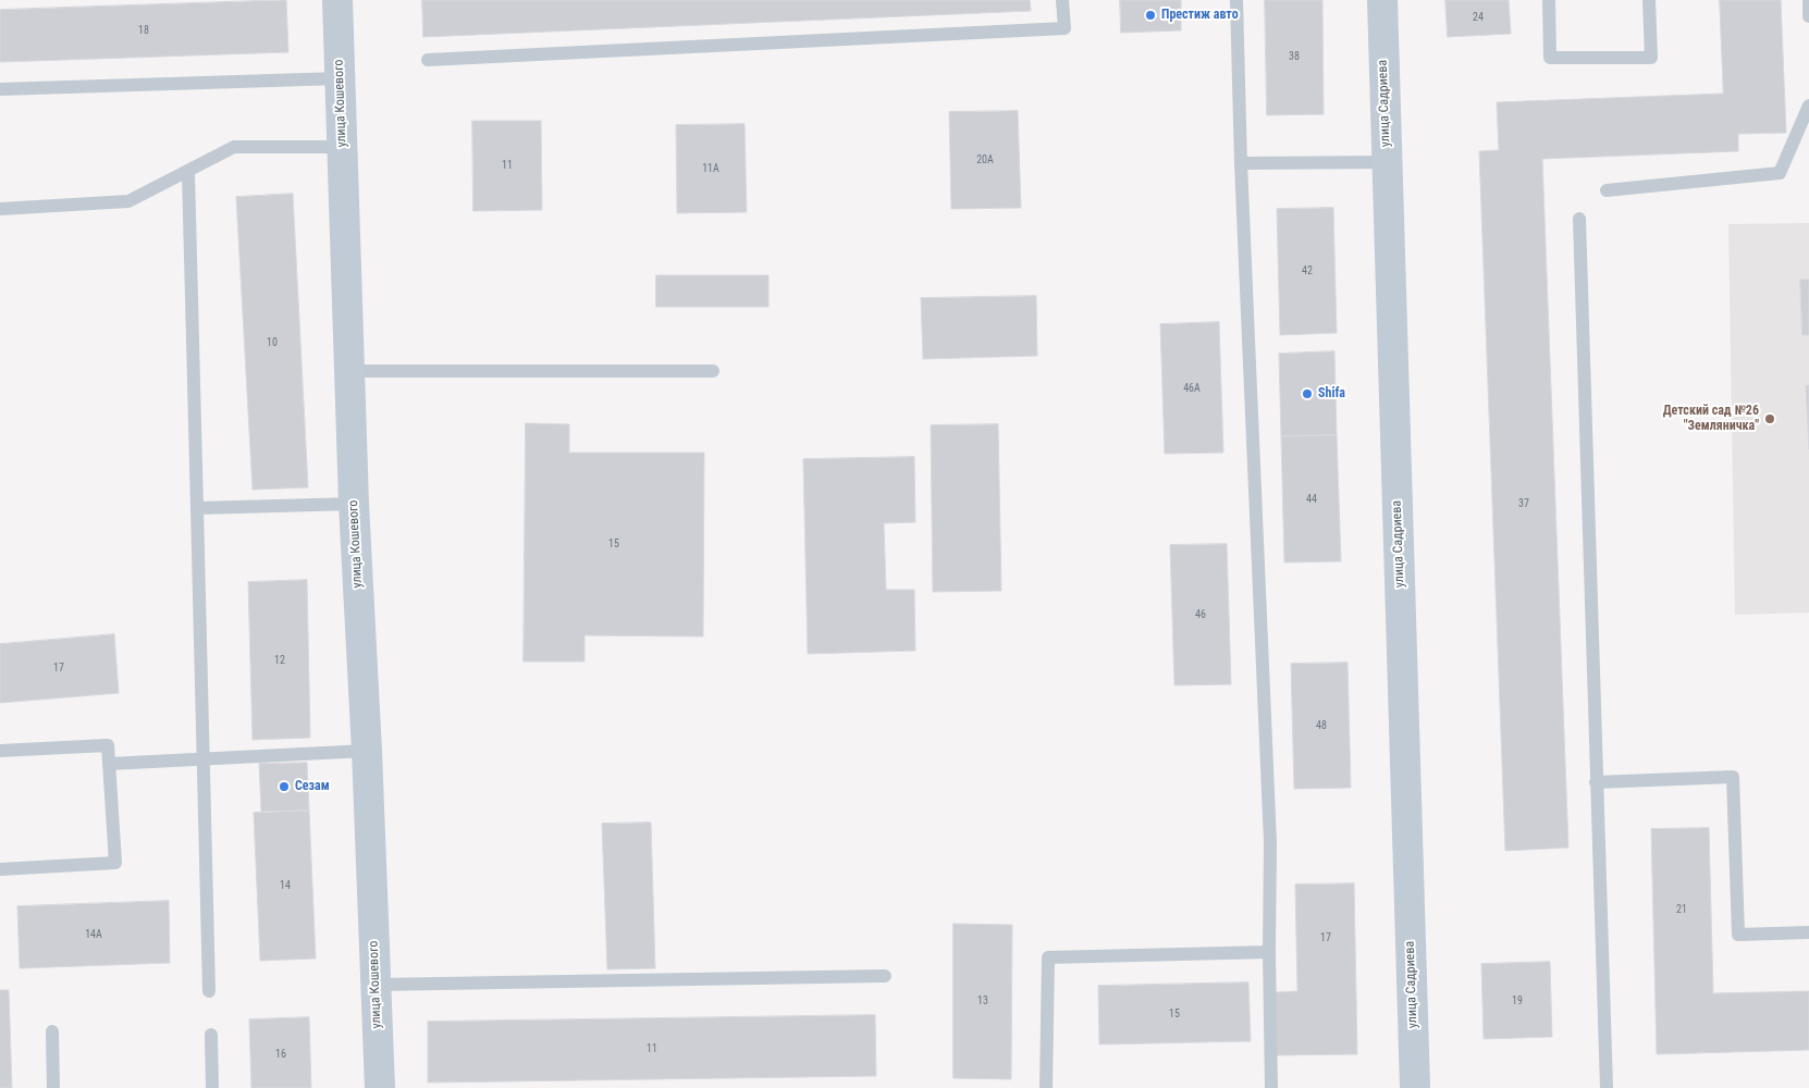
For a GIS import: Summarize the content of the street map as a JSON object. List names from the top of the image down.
{
  "streets": {
    "street": ["улица Кошевого", "улица Садриева"]
  },
  "places": [
    "Престиж авто",
    "Shifa",
    "Детский сад №26 \"Земляничка\"",
    "Сезам"
  ],
  "house_numbers": [
    "24",
    "18",
    "38",
    "20А",
    "11",
    "11А",
    "42",
    "10",
    "46А",
    "44",
    "37",
    "15",
    "46",
    "12",
    "17",
    "48",
    "14",
    "21",
    "14А",
    "17",
    "13",
    "19",
    "15",
    "11",
    "16"
  ]
}
